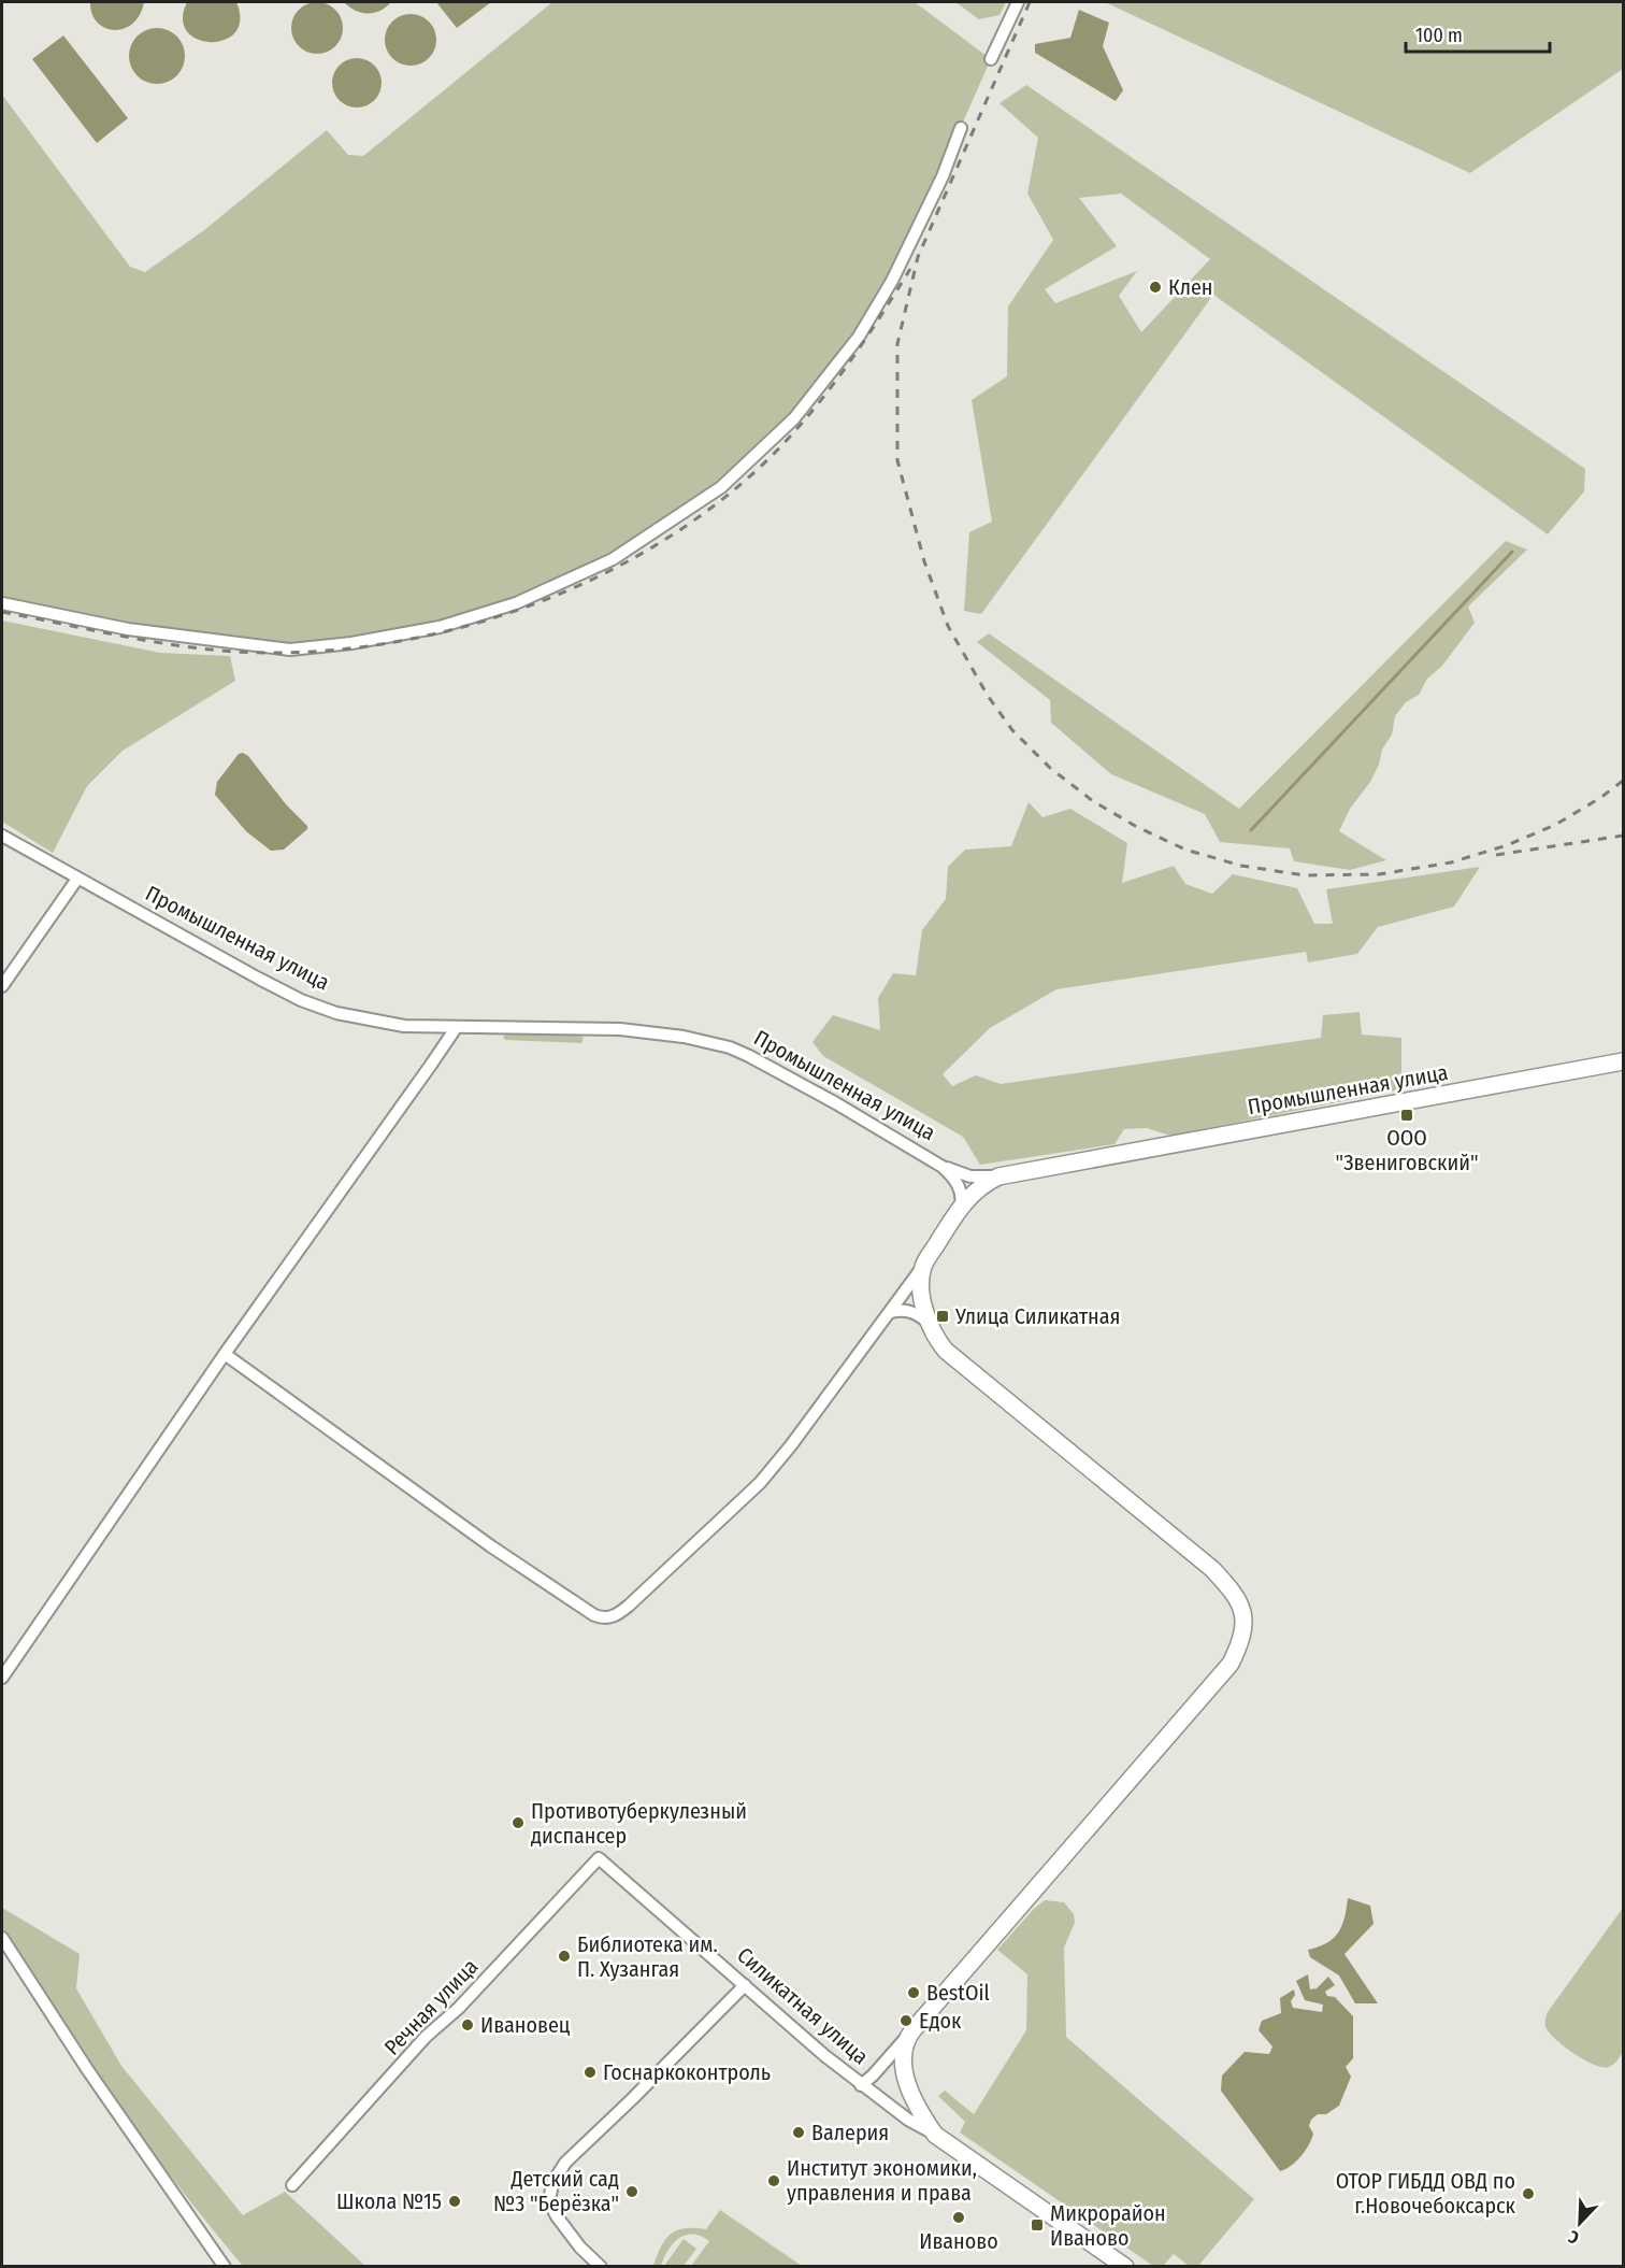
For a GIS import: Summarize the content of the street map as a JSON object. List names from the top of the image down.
{
  "streets": {
    "street": ["Промышленная улица", "Силикатная улица", "Речная улица"]
  },
  "crossings": [
    ["Силикатная улица", "Речная улица"]
  ],
  "places": {
    "other": [
      "Клен",
      "Противотуберкулезный диспансер",
      "Библиотека им. П. Хузангая",
      "BestOil",
      "Едок",
      "Ивановец",
      "Госнаркоконтроль",
      "Валерия",
      "Институт экономики, управления и права",
      "Детский сад №3 \"Берёзка\"",
      "ОТОР ГИБДД ОВД по г.Новочебоксарск",
      "Школа №15",
      "Иваново"
    ],
    "transit": ["ООО \"Звениговский\"", "Улица Силикатная", "Микрорайон Иваново"]
  },
  "scale_bar": "100 m",
  "north": "bottom left"
}
